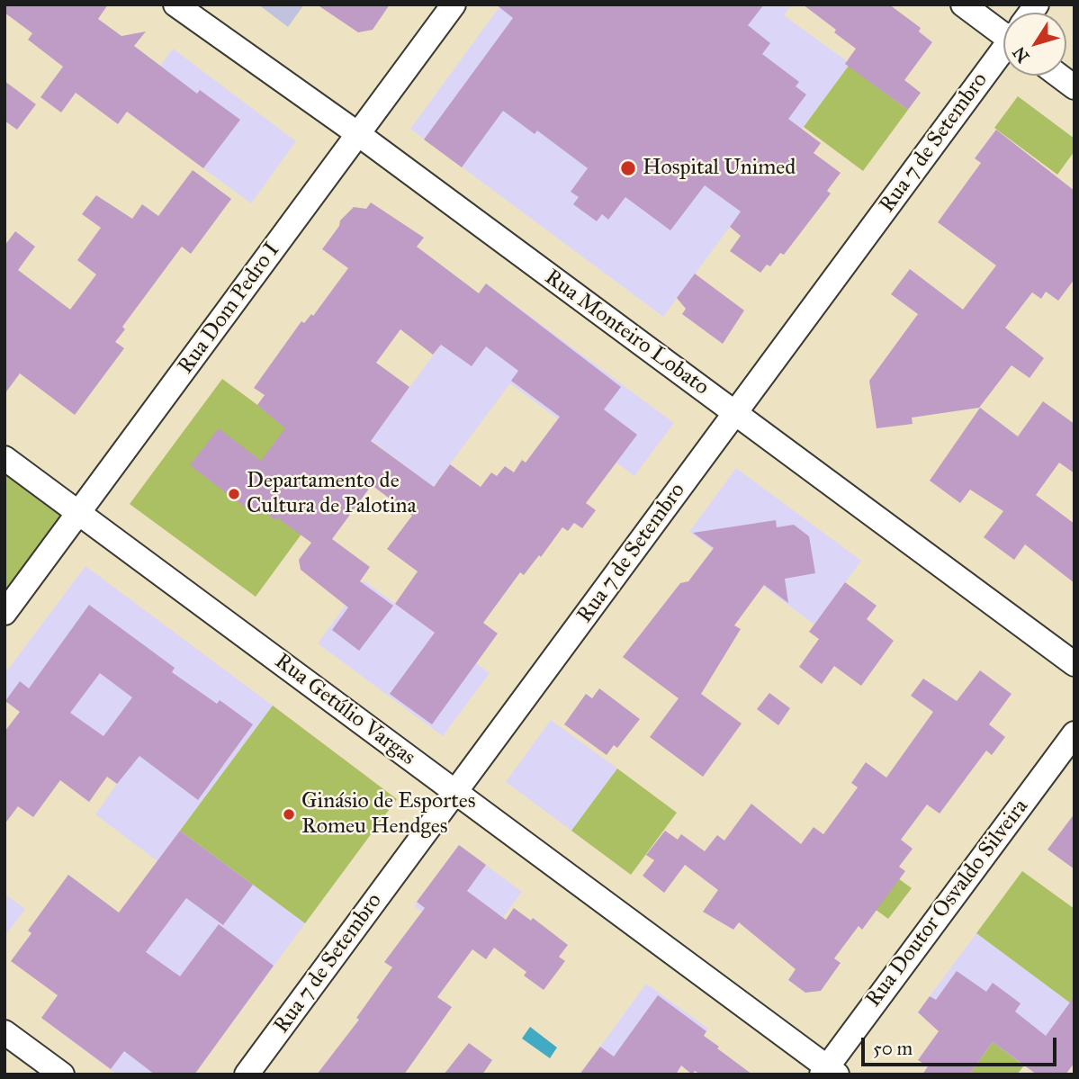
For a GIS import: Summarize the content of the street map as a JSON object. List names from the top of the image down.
{
  "streets": {
    "street": [
      "Rua 7 de Setembro",
      "Rua Dom Pedro I",
      "Rua Monteiro Lobato",
      "Rua Getúlio Vargas",
      "Rua Doutor Osvaldo Silveira"
    ]
  },
  "crossings": [
    ["Rua 7 de Setembro", "Rua Monteiro Lobato"],
    ["Rua 7 de Setembro", "Rua Getúlio Vargas"],
    ["Rua Dom Pedro I", "Rua Monteiro Lobato"],
    ["Rua Dom Pedro I", "Rua Getúlio Vargas"],
    ["Rua Getúlio Vargas", "Rua Doutor Osvaldo Silveira"]
  ],
  "places": ["Hospital Unimed", "Departamento de Cultura de Palotina", "Ginásio de Esportes Romeu Hendges"],
  "scale_bar": "50 m",
  "north": "bottom left"
}
